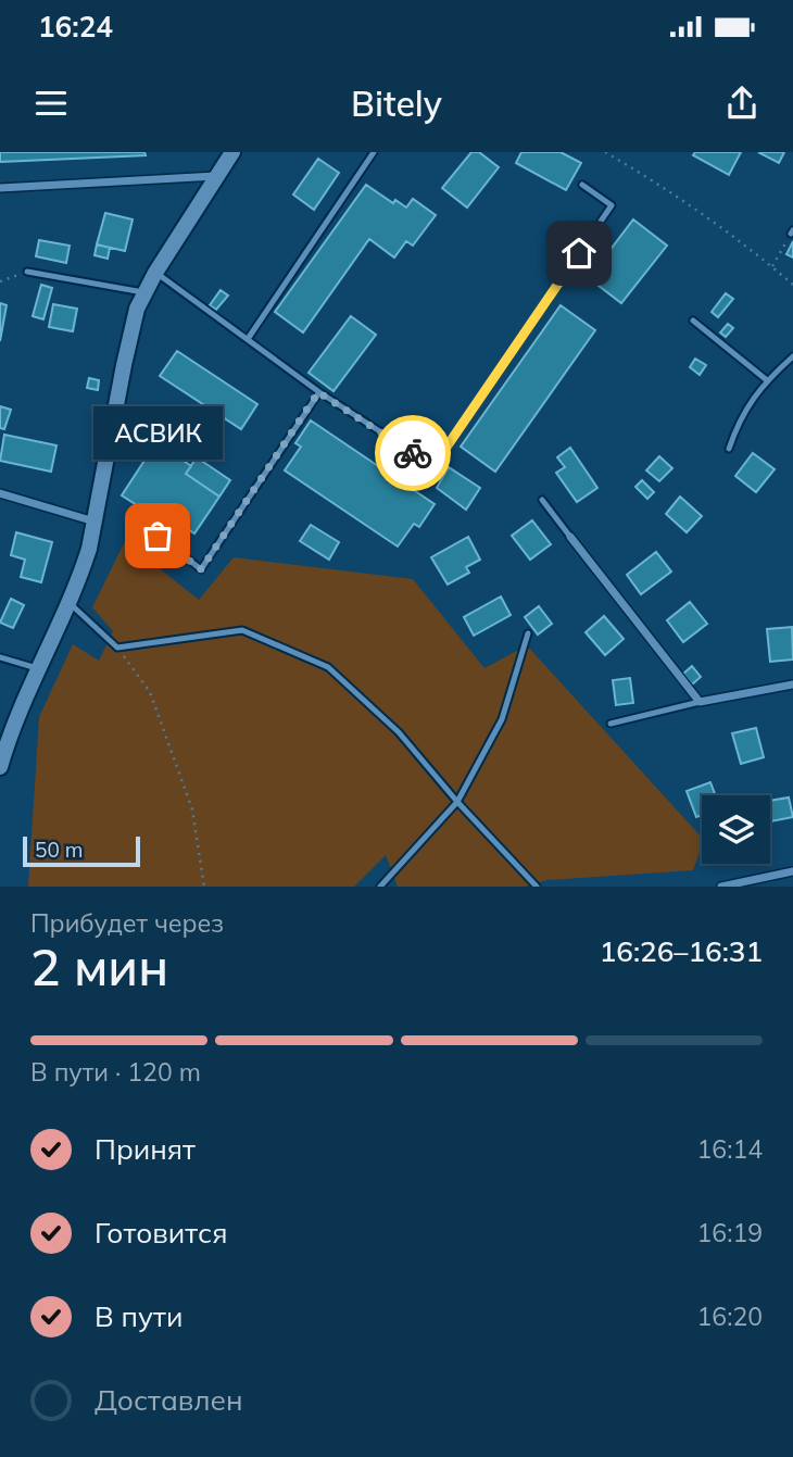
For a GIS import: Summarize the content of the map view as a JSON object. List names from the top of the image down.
{
  "places": ["АСВИК"],
  "scale_bar": "50 m",
  "page": {
    "status": "16:24",
    "header": "Bitely",
    "bubble": "АСВИК",
    "scale": "50 m",
    "heading": ["2 мин", "Прибудет через", "16:26–16:31"],
    "bar": "В пути · 120 m",
    "list": [
      ["Принят", "16:14"],
      ["Готовится", "16:19"],
      ["В пути", "16:20"],
      "Доставлен"
    ]
  }
}
